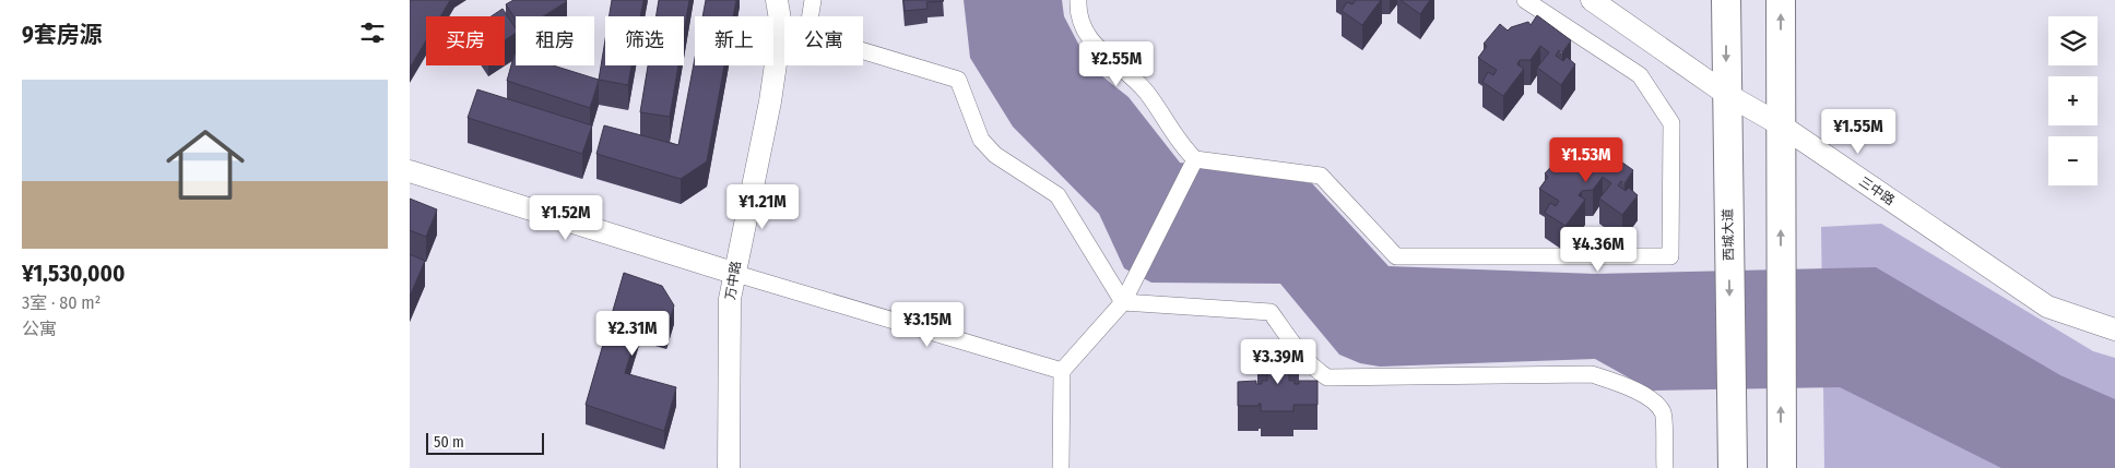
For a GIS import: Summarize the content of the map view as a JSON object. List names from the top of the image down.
{
  "streets": {
    "highway": ["西城大道"],
    "street": ["三中路", "万中路"]
  },
  "crossings": [
    ["三中路", "西城大道"]
  ],
  "scale_bar": "50 m",
  "page": {
    "heading": "9套房源",
    "map_buttons": ["+", "−"],
    "chip": [
      "买房",
      "租房",
      "筛选",
      "新上",
      "公寓"
    ],
    "price": [
      "¥2.55M",
      "¥1.55M",
      "¥1.53M",
      "¥1.21M",
      "¥1.52M",
      "¥4.36M",
      "¥3.15M",
      "¥2.31M",
      "¥3.39M"
    ],
    "list": [
      {
        "name": "¥1,530,000",
        "note": "3室 · 80 m² · 公寓"
      }
    ],
    "scale": "50 m"
  }
}
